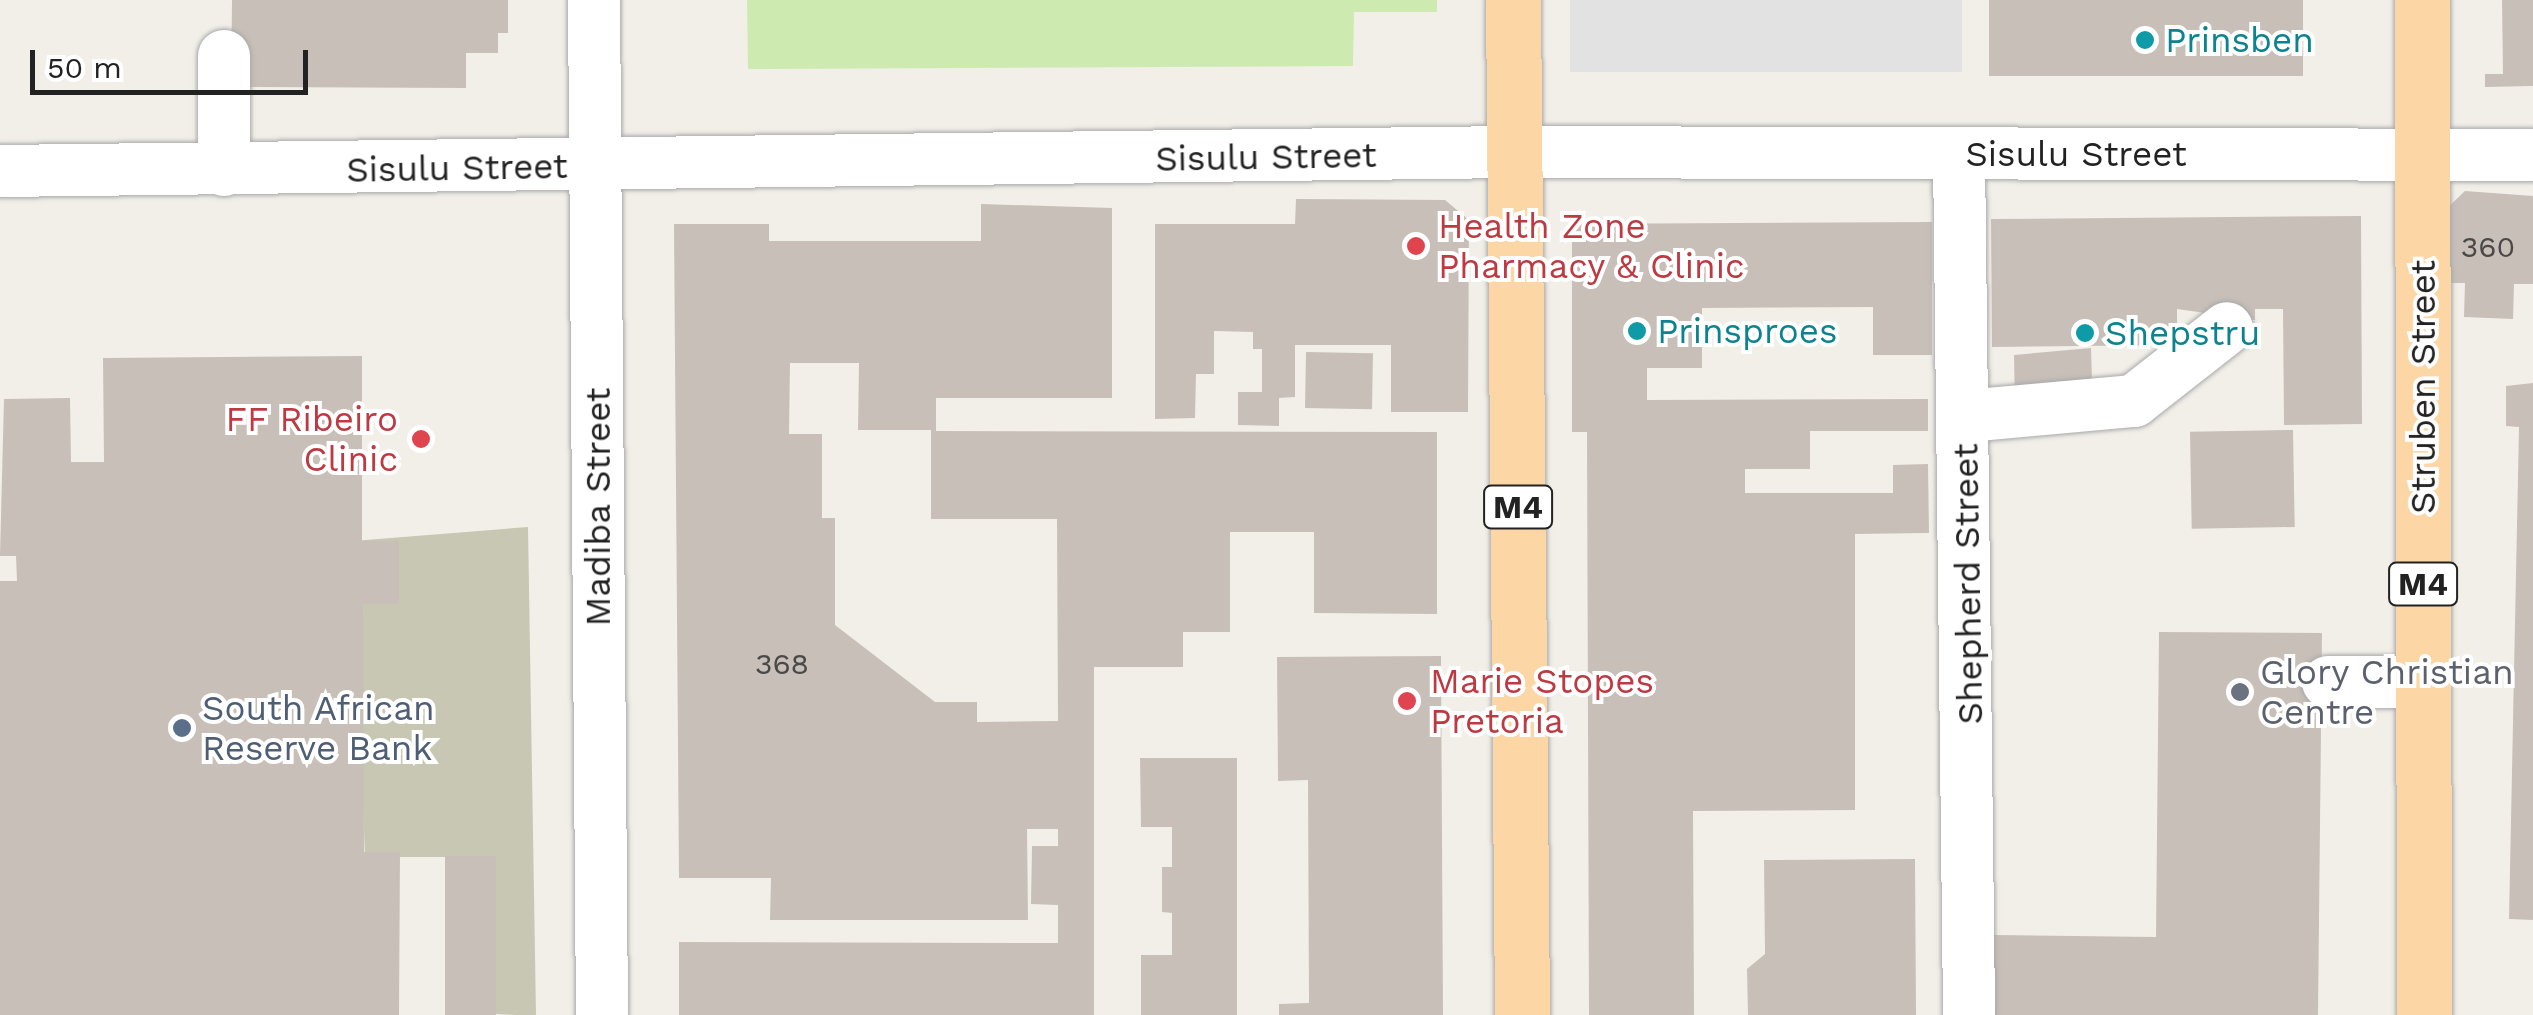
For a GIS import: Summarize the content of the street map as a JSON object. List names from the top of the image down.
{
  "streets": {
    "main road": ["Struben Street", "M4"],
    "street": ["Sisulu Street", "Madiba Street", "Shepherd Street"]
  },
  "crossings": [
    ["Sisulu Street", "Struben Street"],
    ["Sisulu Street", "Madiba Street"],
    ["Sisulu Street", "M4"],
    ["Sisulu Street", "Shepherd Street"]
  ],
  "places": [
    "Prinsben",
    "Health Zone Pharmacy & Clinic",
    "Prinsproes",
    "Shepstru",
    "FF Ribeiro Clinic",
    "Glory Christian Centre",
    "Marie Stopes Pretoria",
    "South African Reserve Bank"
  ],
  "house_numbers": ["360", "368"],
  "scale_bar": "50 m"
}
